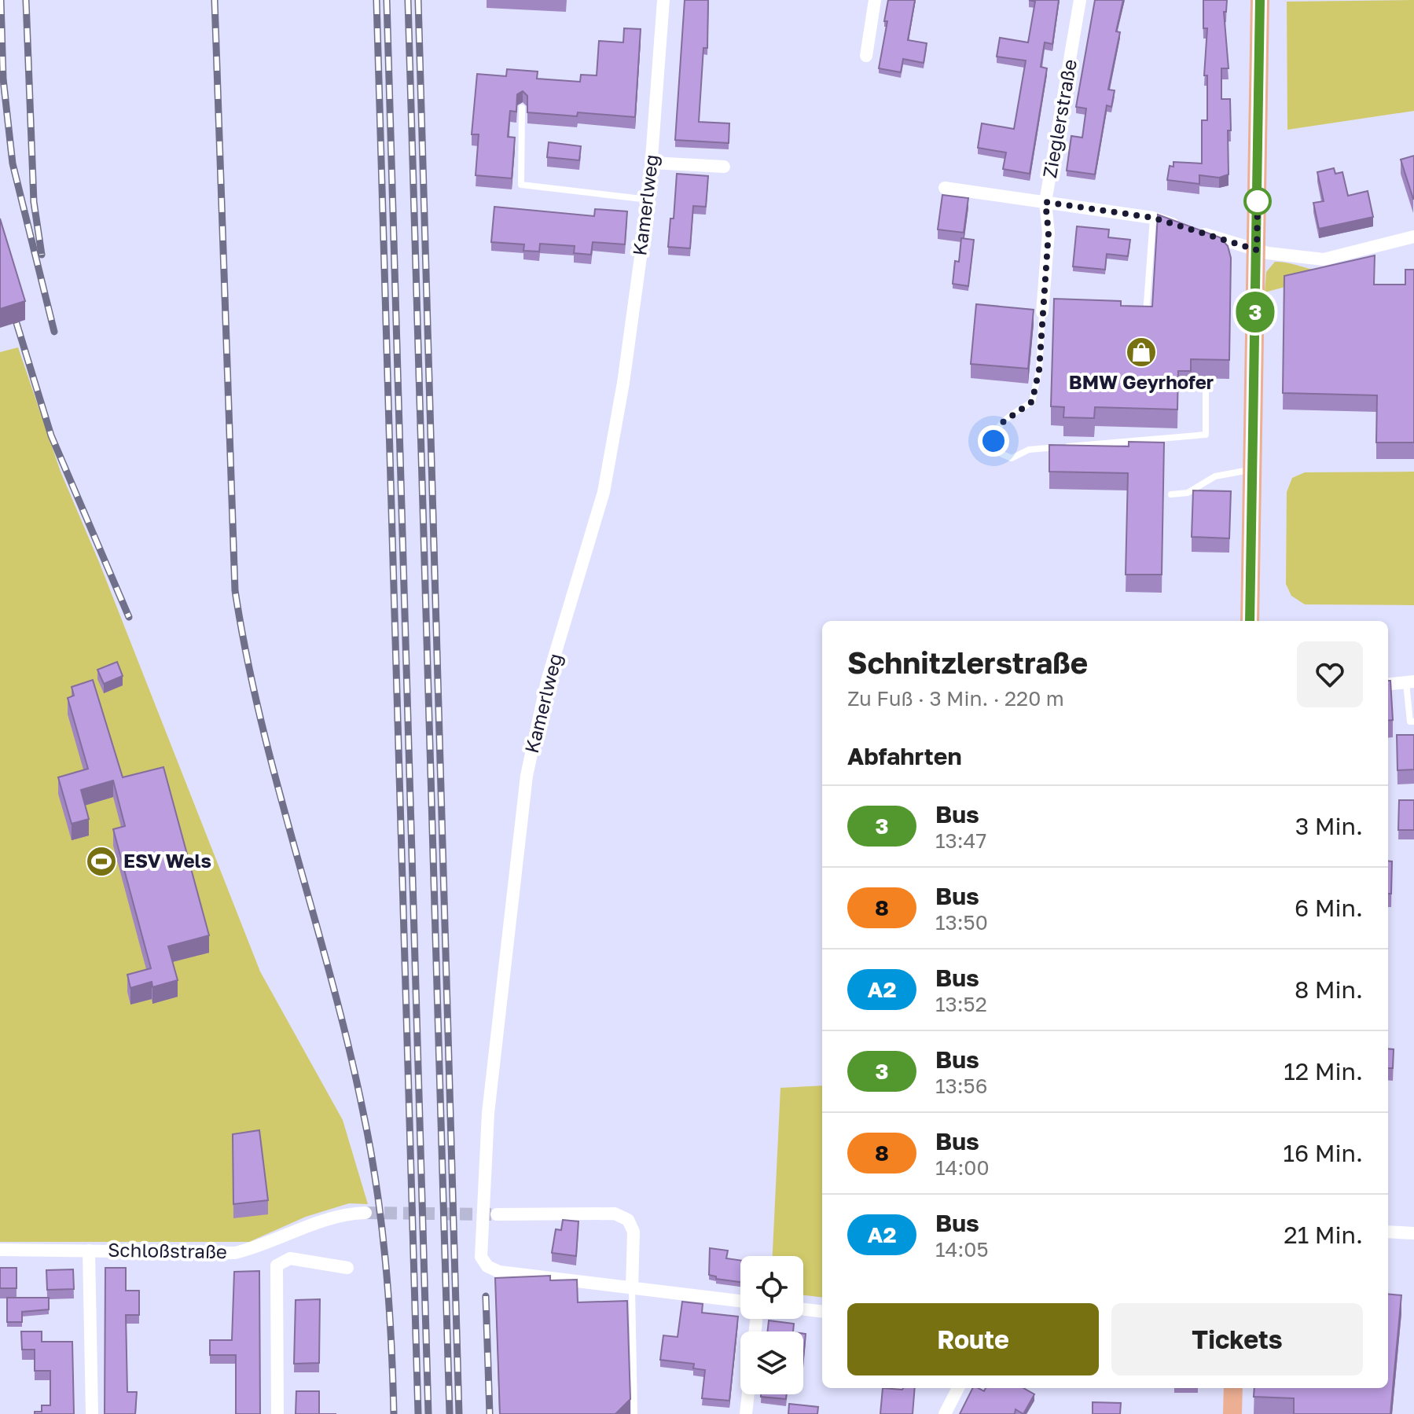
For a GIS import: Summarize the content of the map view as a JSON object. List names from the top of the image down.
{
  "streets": {
    "street": ["Zieglerstraße", "Kamerlweg", "Schloßstraße"]
  },
  "places": {
    "shop": ["BMW Geyrhofer"],
    "sports": ["ESV Wels"]
  },
  "lines": ["bus line 3"],
  "page": {
    "on_map": "3",
    "heading": [
      ["Schnitzlerstraße", "Zu Fuß · 3 Min. · 220 m"],
      "Abfahrten"
    ],
    "list": [
      {
        "mark": "3",
        "name": "Bus",
        "note": "13:47",
        "value": "3 Min."
      },
      {
        "mark": "8",
        "name": "Bus",
        "note": "13:50",
        "value": "6 Min."
      },
      {
        "mark": "A2",
        "name": "Bus",
        "note": "13:52",
        "value": "8 Min."
      },
      {
        "mark": "3",
        "name": "Bus",
        "note": "13:56",
        "value": "12 Min."
      },
      {
        "mark": "8",
        "name": "Bus",
        "note": "14:00",
        "value": "16 Min."
      },
      {
        "mark": "A2",
        "name": "Bus",
        "note": "14:05",
        "value": "21 Min."
      }
    ],
    "buttons": ["Route", "Tickets"]
  }
}
